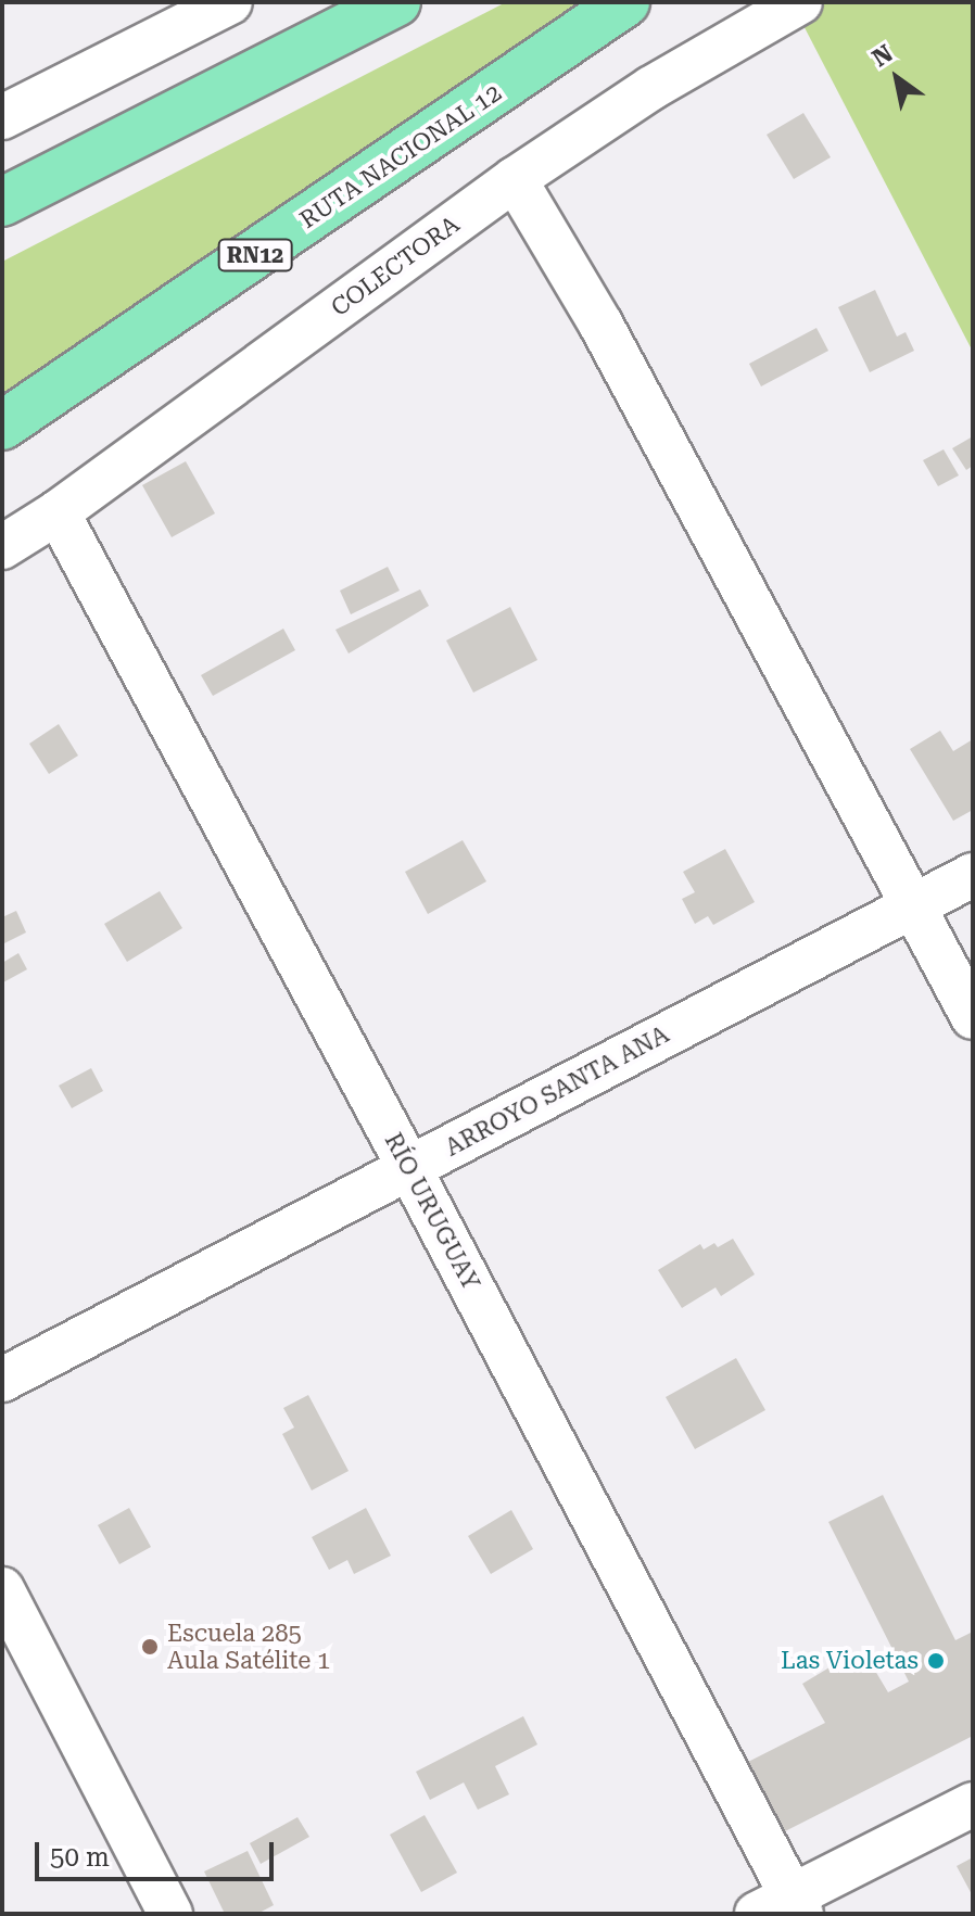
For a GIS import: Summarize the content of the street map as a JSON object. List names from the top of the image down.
{
  "streets": {
    "highway": ["RUTA NACIONAL 12", "RN12"],
    "street": ["COLECTORA", "ARROYO SANTA ANA", "RÍO URUGUAY"]
  },
  "crossings": [
    ["COLECTORA", "RÍO URUGUAY"],
    ["ARROYO SANTA ANA", "RÍO URUGUAY"]
  ],
  "places": ["Escuela 285 Aula Satélite 1", "Las Violetas"],
  "scale_bar": "50 m",
  "north": "top left"
}
